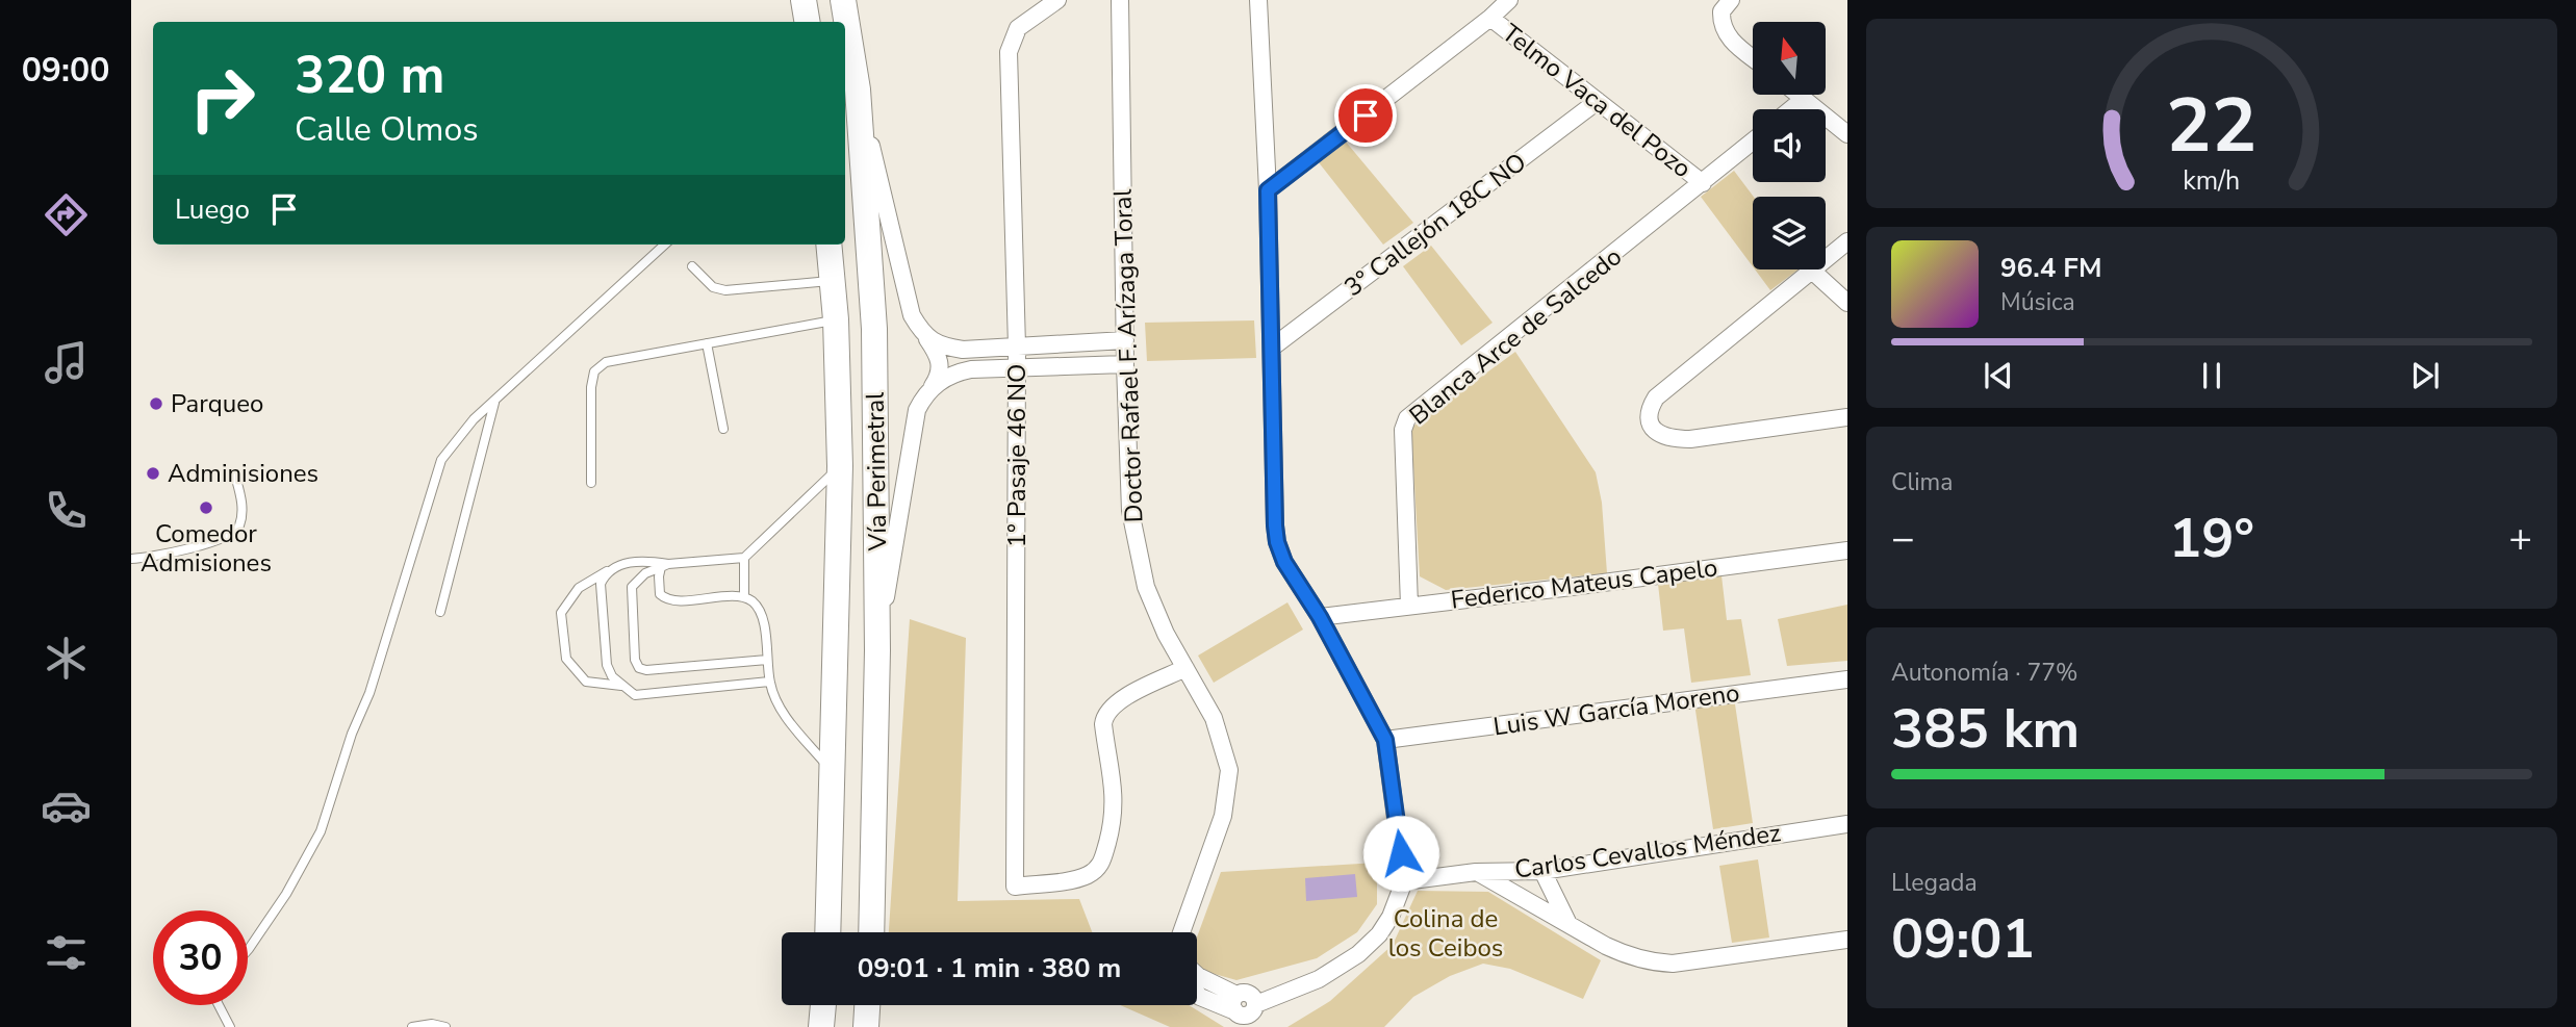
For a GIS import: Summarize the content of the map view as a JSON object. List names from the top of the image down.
{
  "streets": {
    "highway": ["Vía Perimetral"],
    "street": [
      "Telmo Vaca del Pozo",
      "3° Callejón 18C NO",
      "Blanca Arce de Salcedo",
      "Doctor Rafael F. Arízaga Toral",
      "1° Pasaje 46 NO",
      "Federico Mateus Capelo",
      "Luis W García Moreno",
      "Carlos Cevallos Méndez"
    ]
  },
  "crossings": [
    ["Telmo Vaca del Pozo", "3° Callejón 18C NO"],
    ["Telmo Vaca del Pozo", "Blanca Arce de Salcedo"],
    ["Blanca Arce de Salcedo", "Federico Mateus Capelo"],
    ["Doctor Rafael F. Arízaga Toral", "1° Pasaje 46 NO"]
  ],
  "parks": ["Colina de los Ceibos"],
  "places": ["Parqueo", "Adminisiones", "Comedor Admisiones"],
  "north": "top",
  "page": {
    "tabs": "09:00",
    "turn": ["320 m", "Calle Olmos"],
    "then": "Luego",
    "song": ["96.4 FM", "Música"],
    "tile": [
      "Clima",
      ["Autonomía · 77%", "385 km"],
      ["Llegada", "09:01"]
    ],
    "heat": ["−", "19°", "+"],
    "limit": "30",
    "trip": "09:01 · 1 min · 380 m",
    "gauge": ["22", "km/h"]
  }
}
